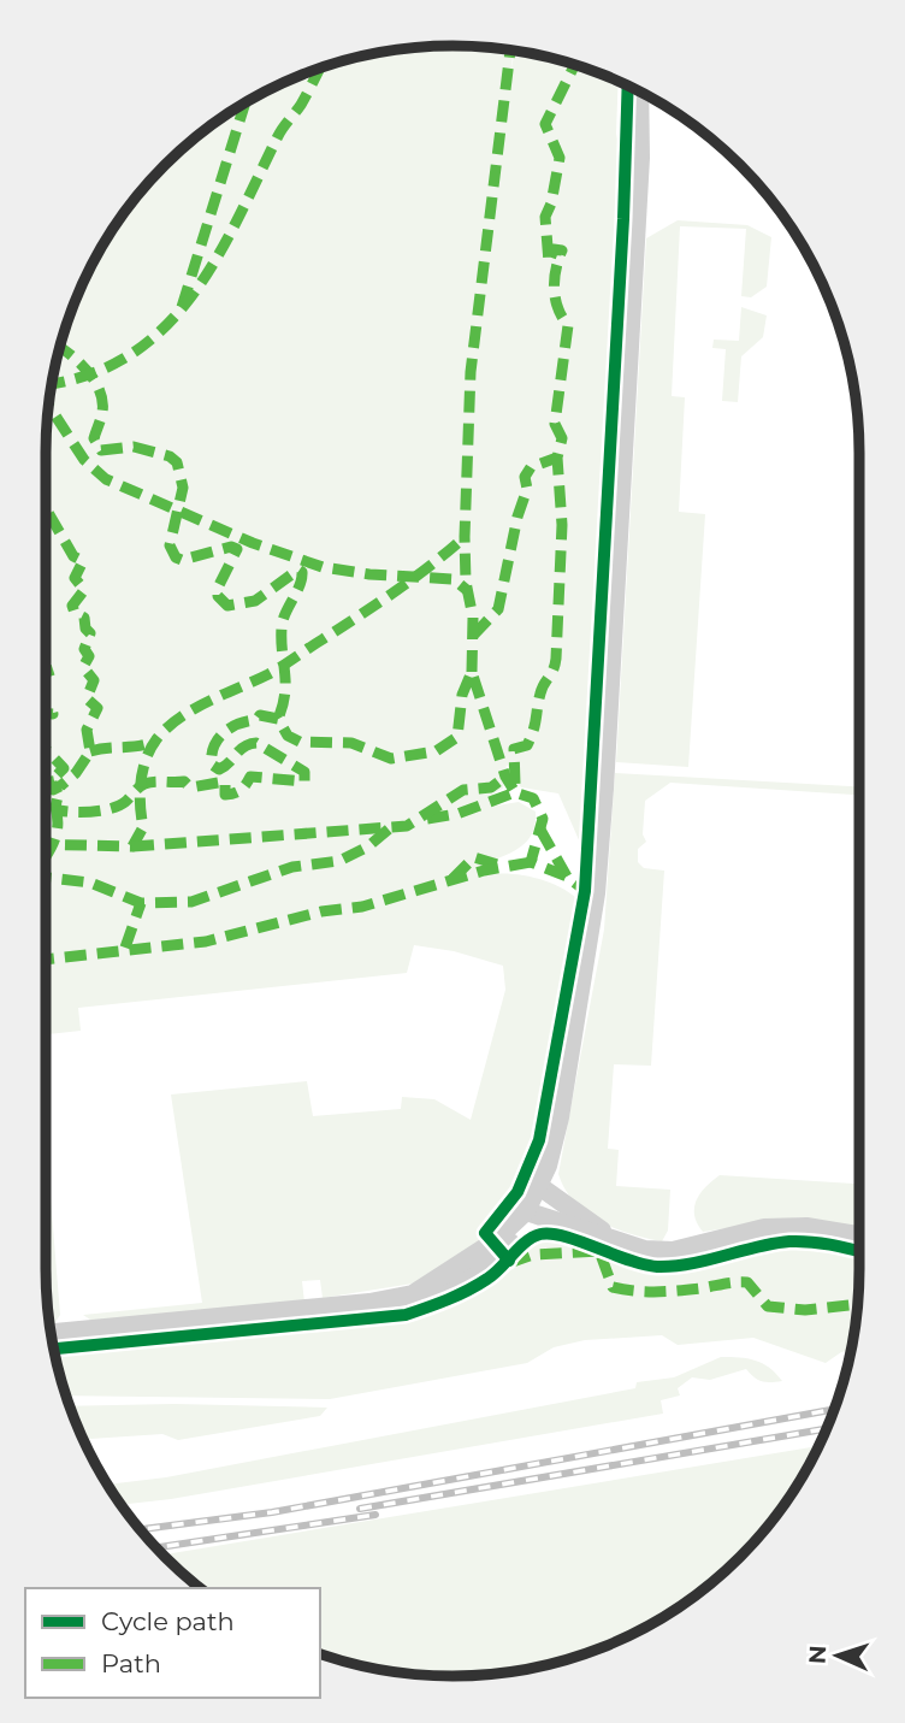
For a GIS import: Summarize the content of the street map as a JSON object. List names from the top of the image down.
{
  "legend": ["Cycle path", "Path"],
  "north": "left"
}
